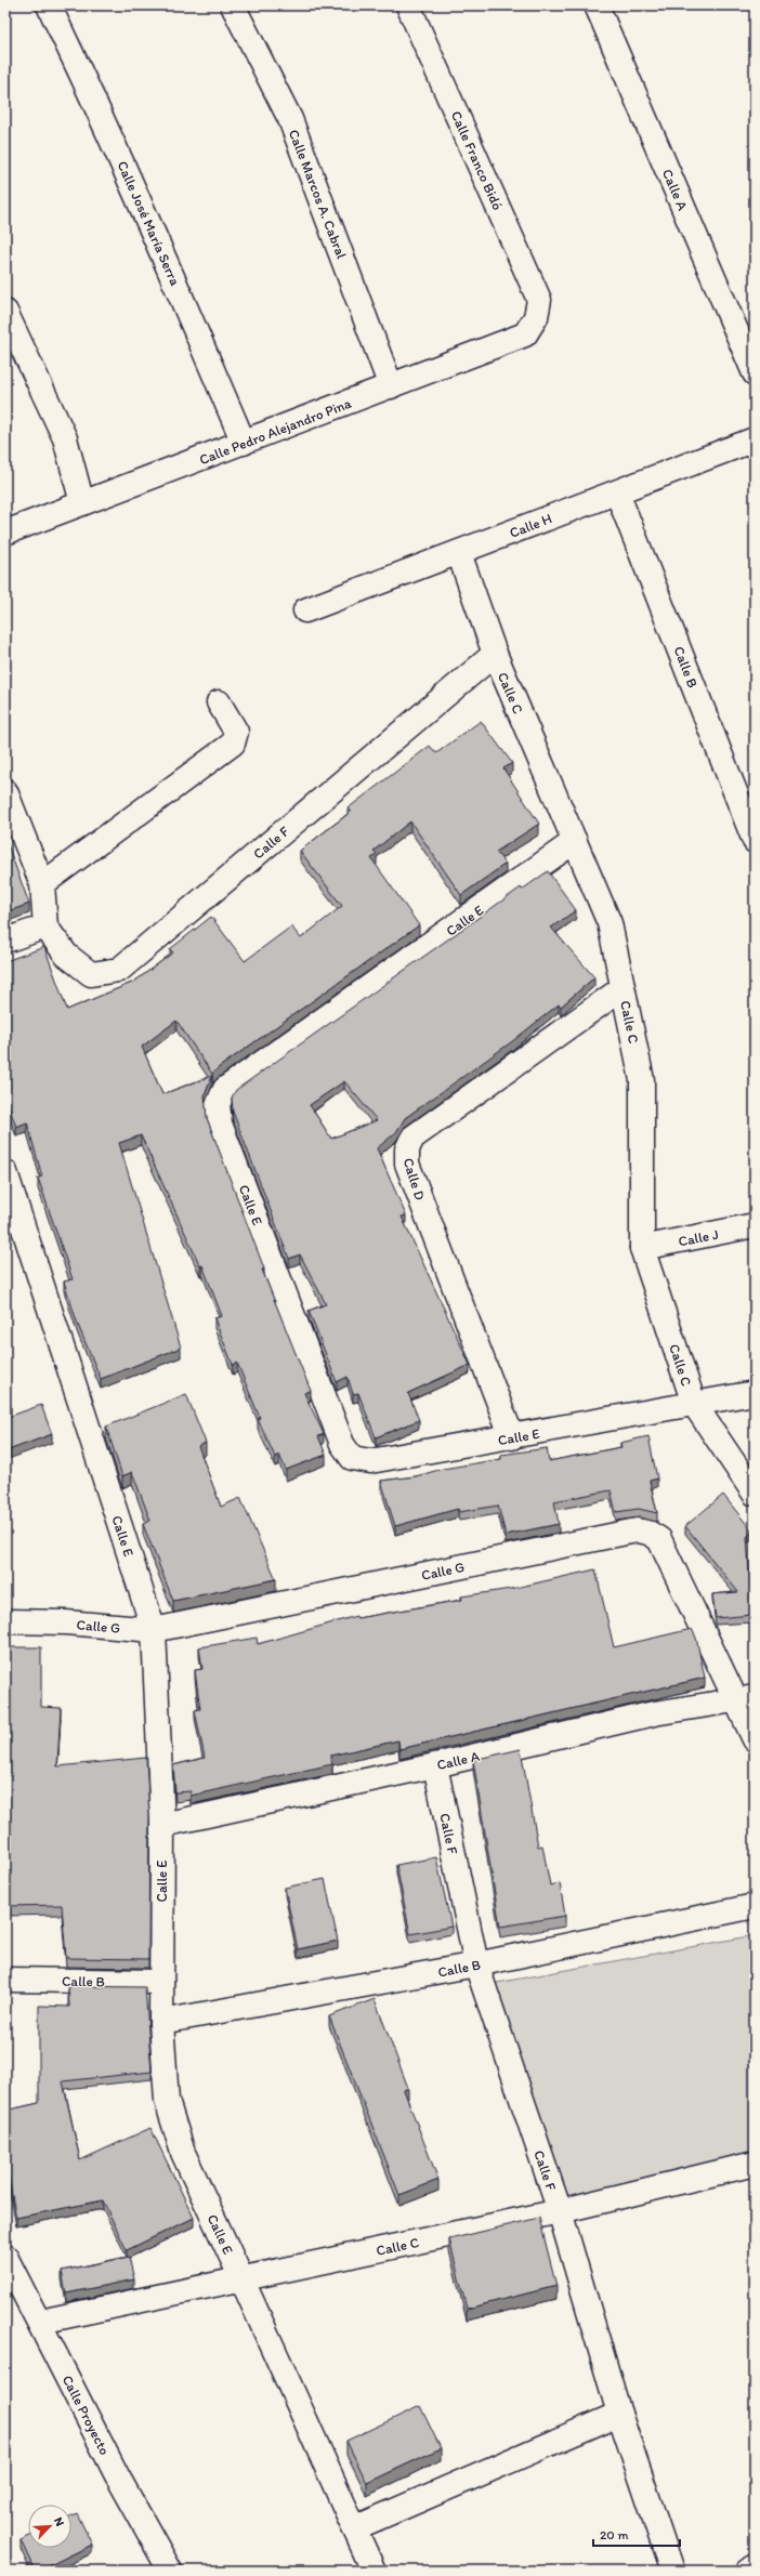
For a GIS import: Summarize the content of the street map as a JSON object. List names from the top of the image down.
{
  "streets": {
    "street": [
      "Calle Franco Bidó",
      "Calle A",
      "Calle Marcos A. Cabral",
      "Calle José María Serra",
      "Calle Pedro Alejandro Pina",
      "Calle H",
      "Calle B",
      "Calle C",
      "Calle F",
      "Calle E",
      "Calle D",
      "Calle J",
      "Calle G",
      "Calle Proyecto"
    ]
  },
  "crossings": [
    ["Calle Franco Bidó", "Calle Pedro Alejandro Pina"],
    ["Calle A", "Calle F"],
    ["Calle A", "Calle E"],
    ["Calle A", "Calle G"],
    ["Calle Marcos A. Cabral", "Calle Pedro Alejandro Pina"],
    ["Calle José María Serra", "Calle Pedro Alejandro Pina"],
    ["Calle H", "Calle B"],
    ["Calle H", "Calle C"],
    ["Calle B", "Calle F"],
    ["Calle B", "Calle E"],
    ["Calle C", "Calle F"],
    ["Calle C", "Calle E"],
    ["Calle C", "Calle D"],
    ["Calle C", "Calle J"],
    ["Calle C", "Calle Proyecto"],
    ["Calle E", "Calle D"],
    ["Calle E", "Calle G"]
  ],
  "scale_bar": "20 m",
  "north": "top right"
}
